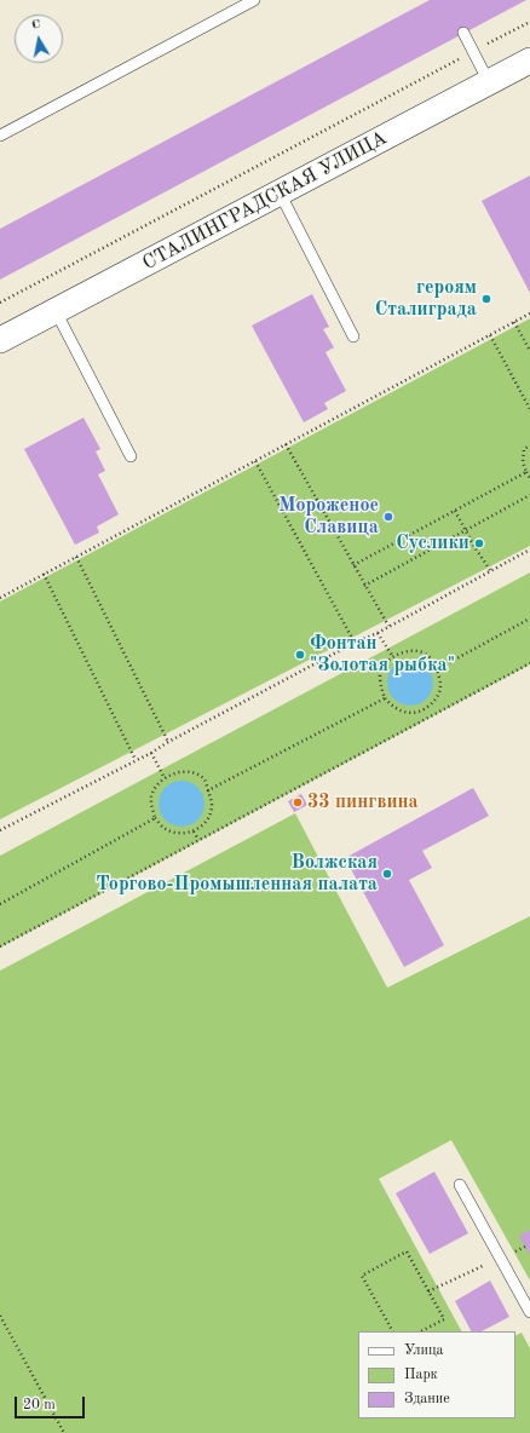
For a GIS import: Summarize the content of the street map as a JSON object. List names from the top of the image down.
{
  "streets": {
    "street": ["СТАЛИНГРАДСКАЯ УЛИЦА"]
  },
  "places": [
    "героям Сталиграда",
    "Мороженое Славица",
    "Суслики",
    "Фонтан \"Золотая рыбка\"",
    "33 пингвина",
    "Волжская Торгово-Промышленная палата"
  ],
  "legend": ["Улица", "Парк", "Здание"],
  "scale_bar": "20 m",
  "north": "top"
}
